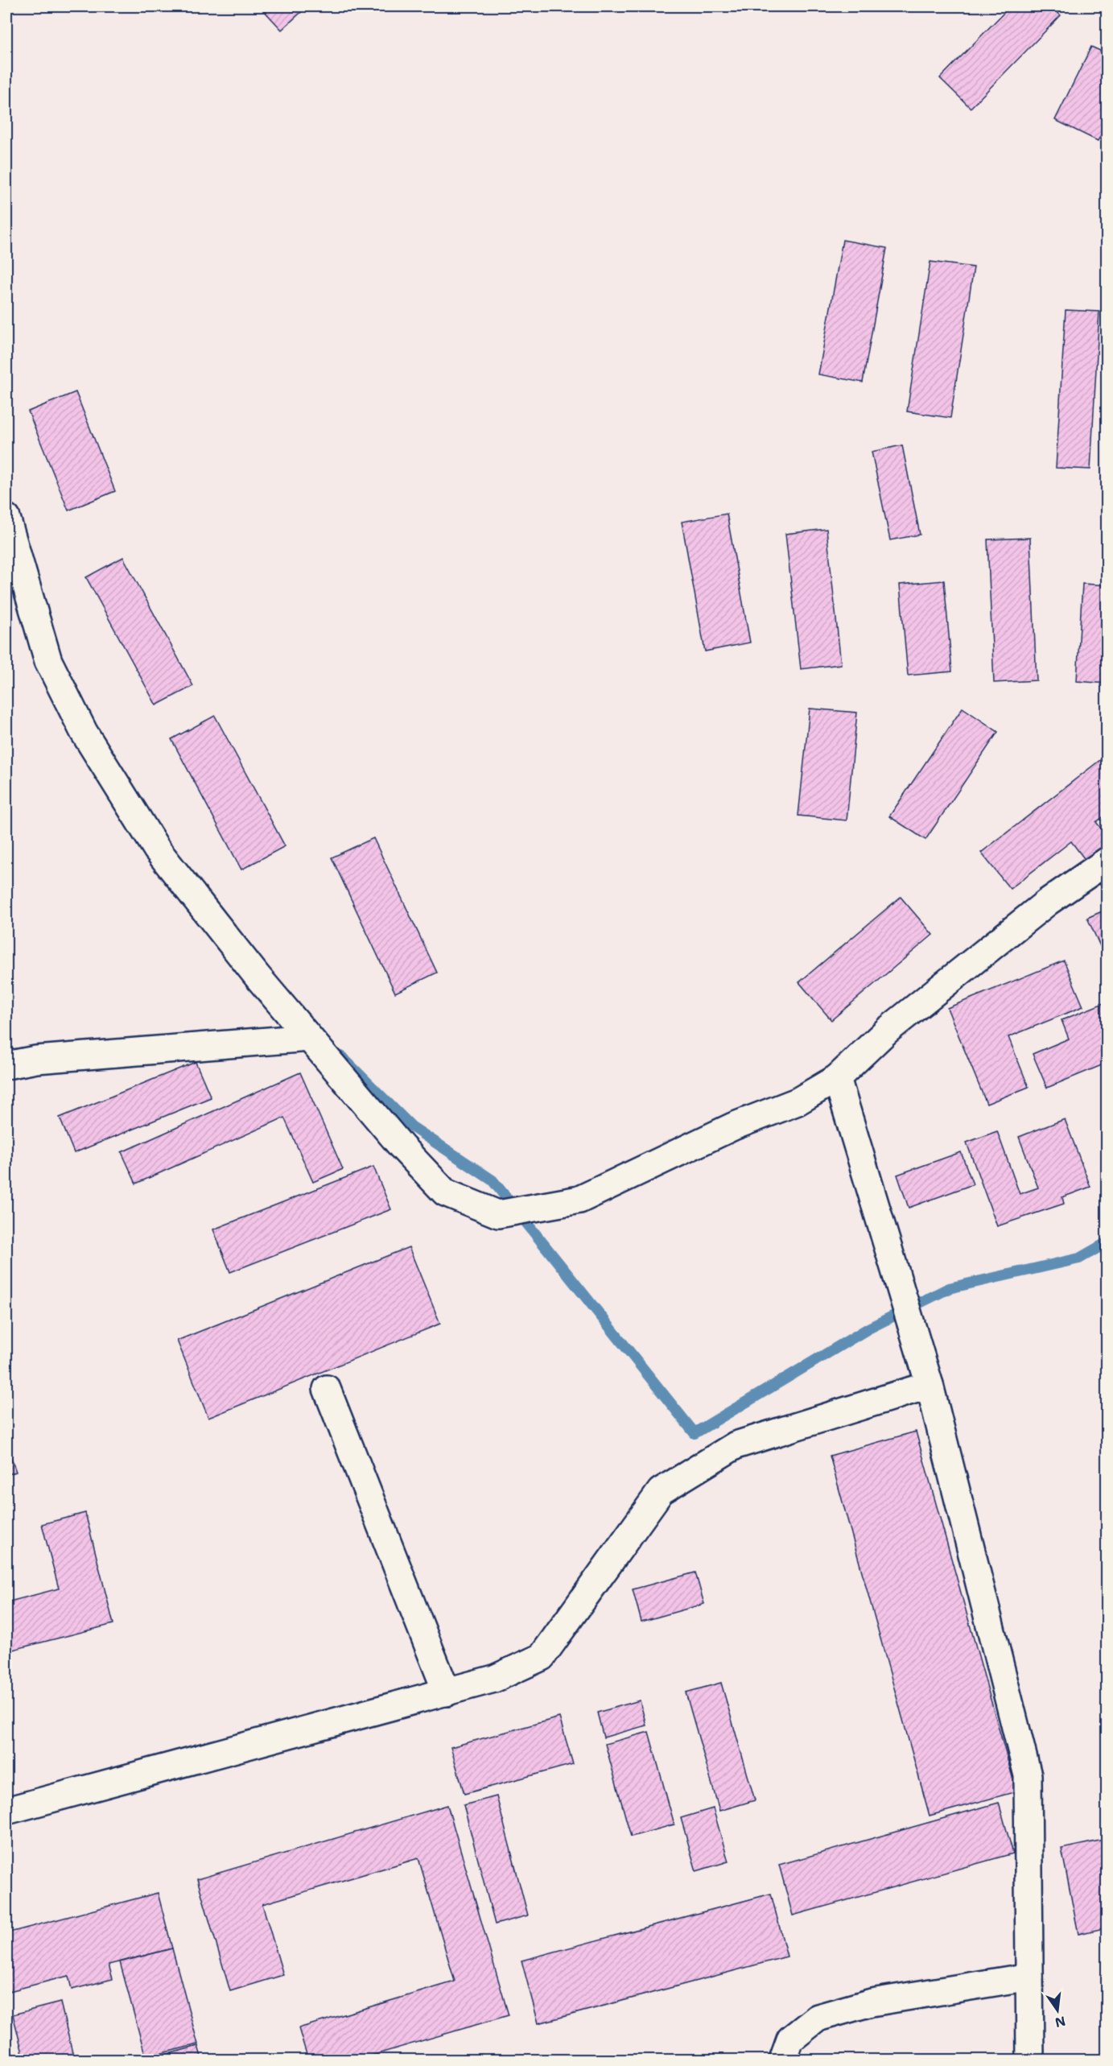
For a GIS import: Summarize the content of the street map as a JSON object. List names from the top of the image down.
{
  "north": "bottom"
}
